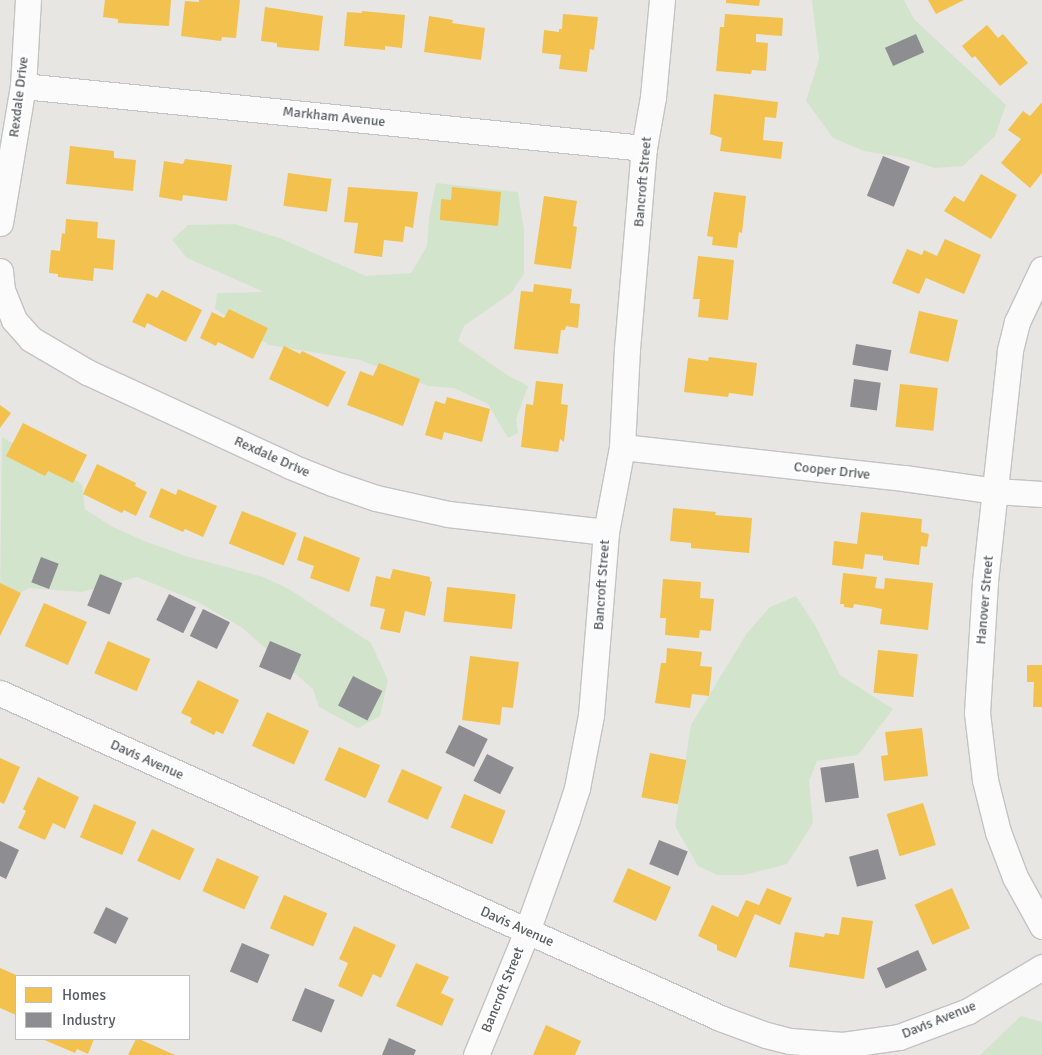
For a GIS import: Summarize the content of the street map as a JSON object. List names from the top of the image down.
{
  "streets": {
    "street": [
      "Rexdale Drive",
      "Markham Avenue",
      "Bancroft Street",
      "Cooper Drive",
      "Hanover Street",
      "Davis Avenue"
    ]
  },
  "crossings": [
    ["Rexdale Drive", "Markham Avenue"],
    ["Rexdale Drive", "Bancroft Street"],
    ["Markham Avenue", "Bancroft Street"],
    ["Bancroft Street", "Cooper Drive"],
    ["Bancroft Street", "Davis Avenue"],
    ["Cooper Drive", "Hanover Street"]
  ],
  "legend": ["Homes", "Industry"]
}
